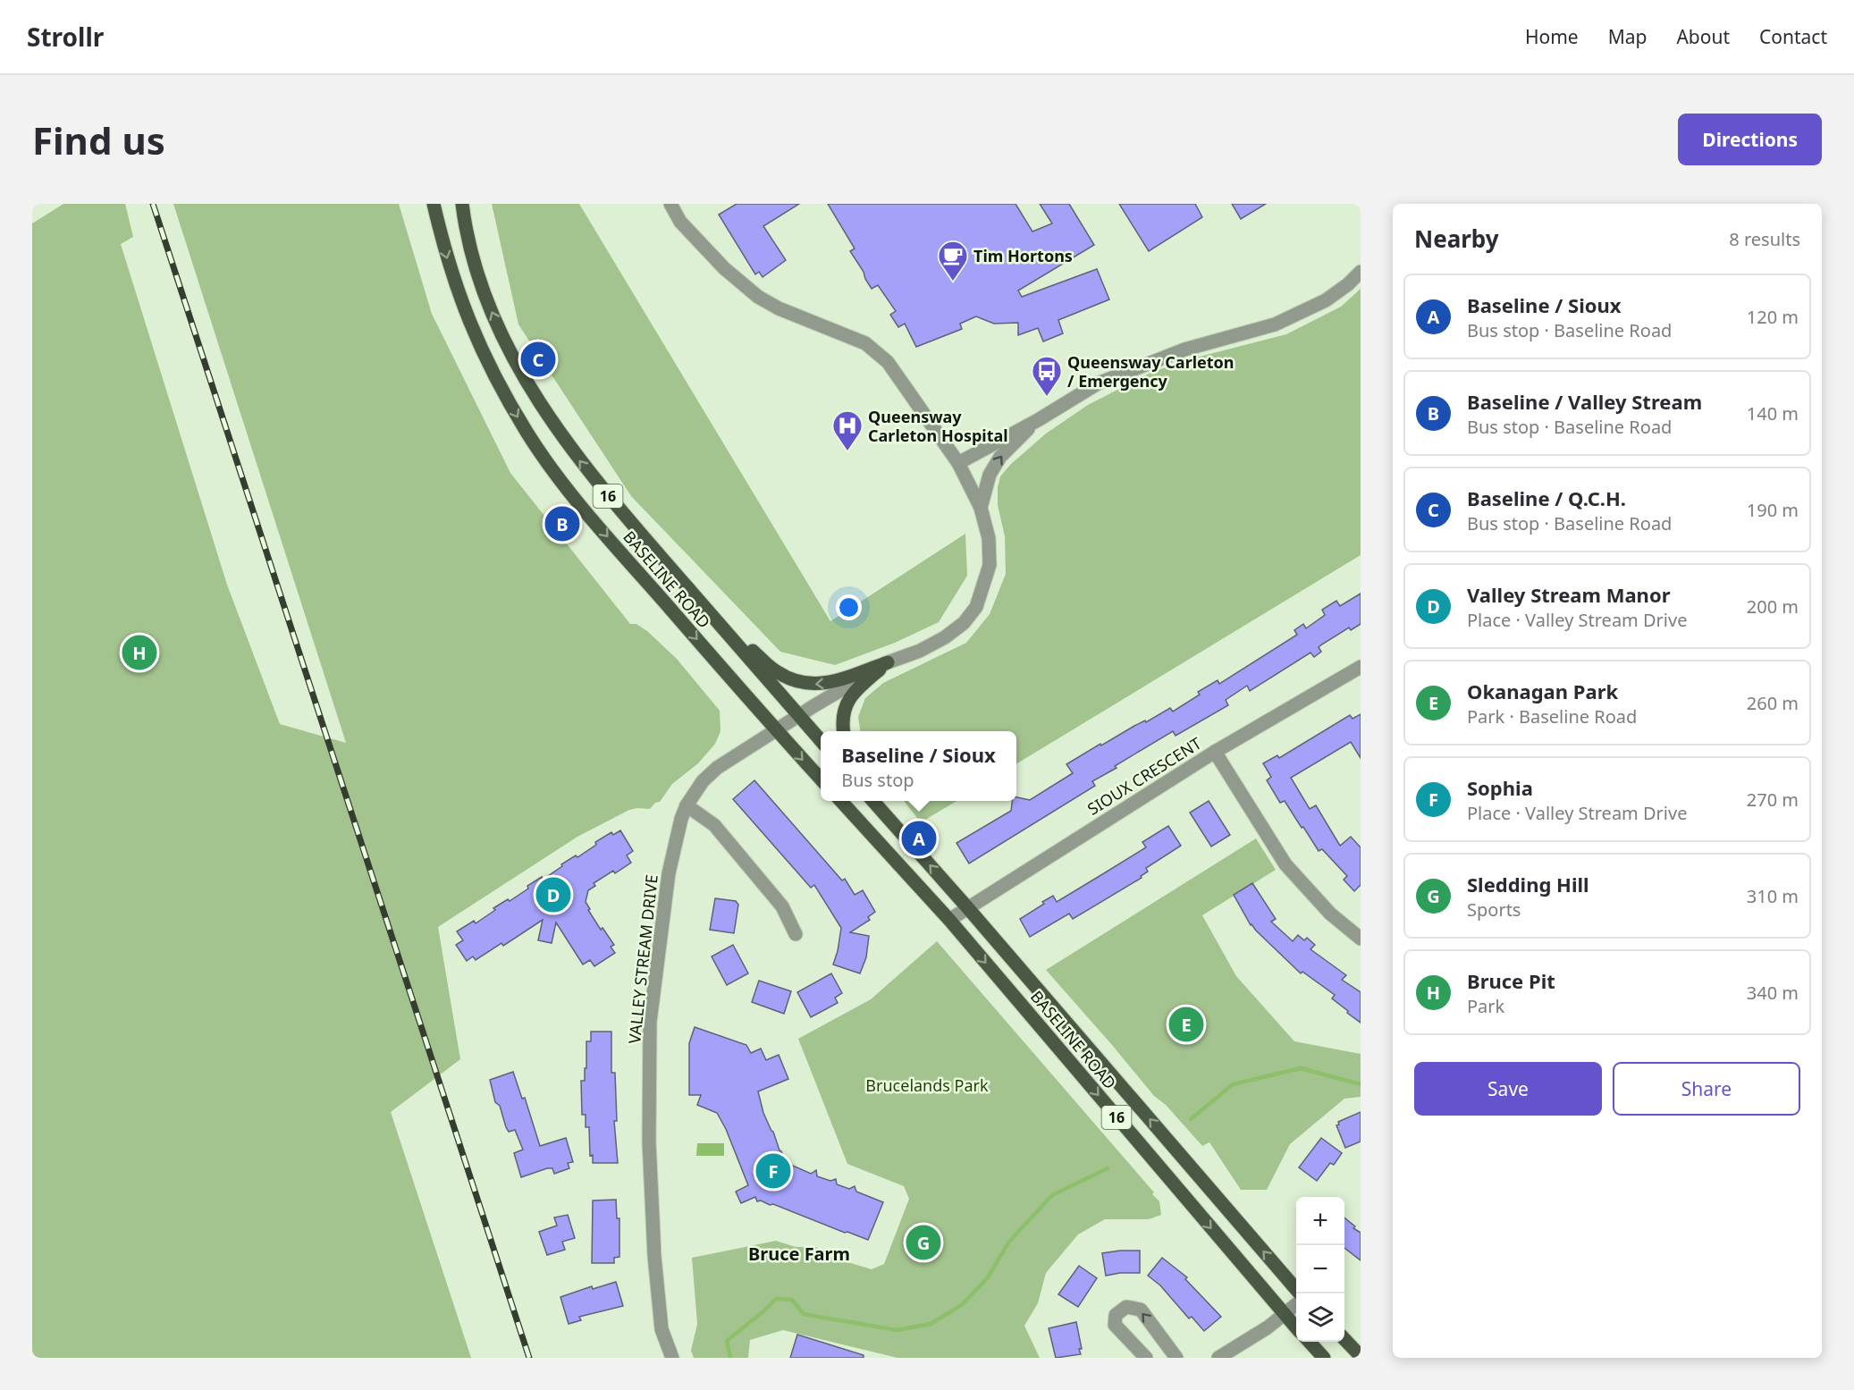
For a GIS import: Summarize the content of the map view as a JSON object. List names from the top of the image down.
{
  "streets": {
    "main road": ["16", "BASELINE ROAD"],
    "street": ["SIOUX CRESCENT", "VALLEY STREAM DRIVE"]
  },
  "crossings": [
    ["BASELINE ROAD", "SIOUX CRESCENT"],
    ["BASELINE ROAD", "VALLEY STREAM DRIVE"]
  ],
  "districts": ["Bruce Farm"],
  "parks": ["Brucelands Park"],
  "places": {
    "cafe": ["Tim Hortons"],
    "bus stop": ["Queensway Carleton / Emergency"],
    "hospital": ["Queensway Carleton Hospital"]
  },
  "page": {
    "header": "Strollr",
    "nav": [
      "Home",
      "Map",
      "About",
      "Contact"
    ],
    "buttons": [
      "Directions",
      ["Save", "Share"]
    ],
    "title": "Find us",
    "heading": ["Nearby", "8 results"],
    "list": [
      {
        "mark": "A",
        "name": "Baseline / Sioux",
        "note": "Bus stop · Baseline Road",
        "value": "120 m"
      },
      {
        "mark": "B",
        "name": "Baseline / Valley Stream",
        "note": "Bus stop · Baseline Road",
        "value": "140 m"
      },
      {
        "mark": "C",
        "name": "Baseline / Q.C.H.",
        "note": "Bus stop · Baseline Road",
        "value": "190 m"
      },
      {
        "mark": "D",
        "name": "Valley Stream Manor",
        "note": "Place · Valley Stream Drive",
        "value": "200 m"
      },
      {
        "mark": "E",
        "name": "Okanagan Park",
        "note": "Park · Baseline Road",
        "value": "260 m"
      },
      {
        "mark": "F",
        "name": "Sophia",
        "note": "Place · Valley Stream Drive",
        "value": "270 m"
      },
      {
        "mark": "G",
        "name": "Sledding Hill",
        "note": "Sports",
        "value": "310 m"
      },
      {
        "mark": "H",
        "name": "Bruce Pit",
        "note": "Park",
        "value": "340 m"
      }
    ],
    "pins": [
      "C",
      "B",
      "H",
      "A",
      "D",
      "E",
      "F",
      "G"
    ],
    "popup": ["Baseline / Sioux", "Bus stop"],
    "map_buttons": ["+", "−"]
  }
}
